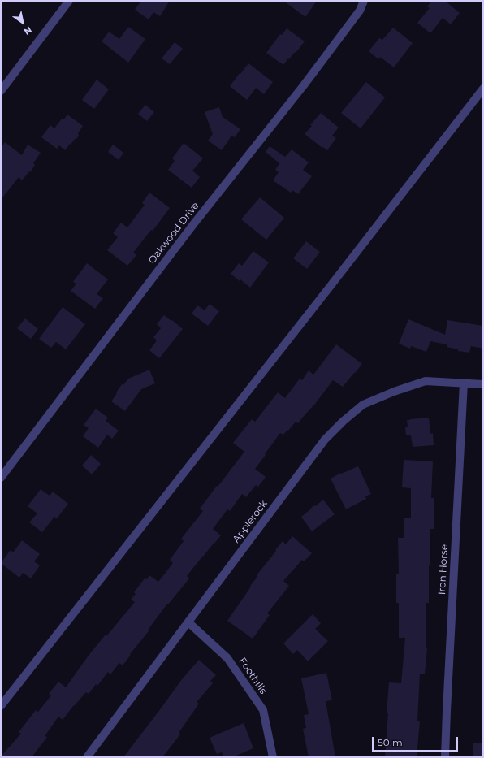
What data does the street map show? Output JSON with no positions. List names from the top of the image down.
{
  "streets": {
    "street": [
      "Oakwood Drive",
      "Applerock",
      "Iron Horse",
      "Foothills"
    ]
  },
  "crossings": [
    ["Applerock", "Iron Horse"],
    ["Applerock", "Foothills"]
  ],
  "scale_bar": "50 m",
  "north": "bottom right"
}
